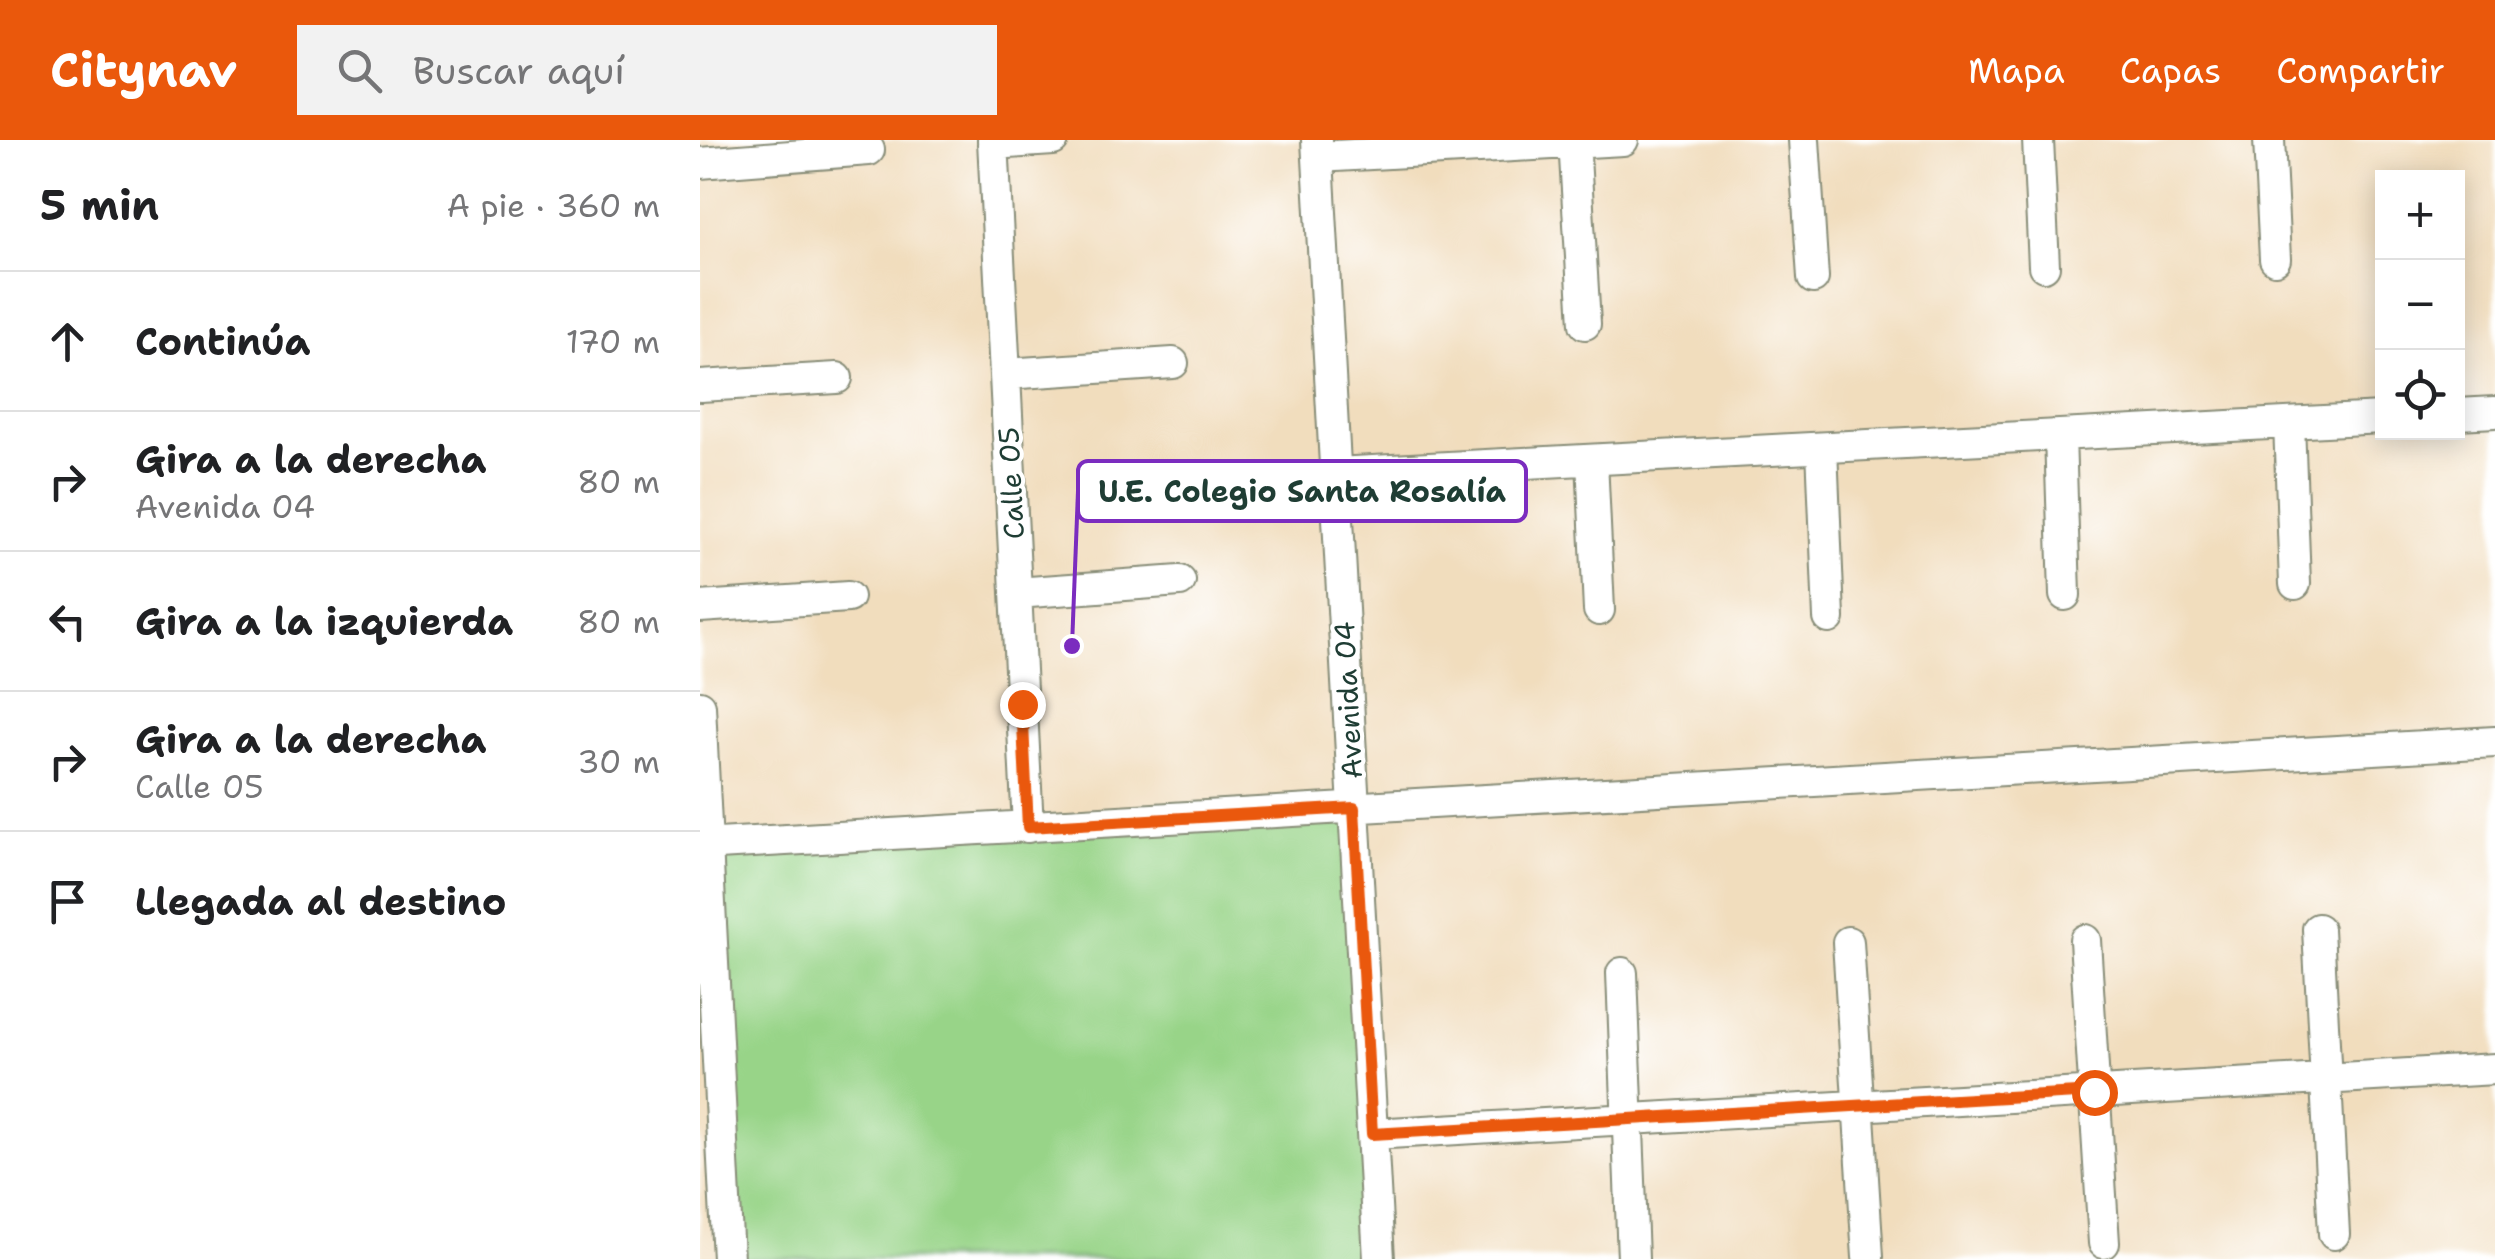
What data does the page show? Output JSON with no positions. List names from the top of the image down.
{
  "streets": {
    "street": ["Calle 05", "Avenida 04"]
  },
  "places": ["U.E. Colegio Santa Rosalía"],
  "page": {
    "header": "Citynav",
    "search": "Buscar aquí",
    "nav": ["Mapa", "Capas", "Compartir"],
    "heading": ["5 min", "A pie · 360 m"],
    "map_buttons": ["+", "−"],
    "list": [
      ["Continúa", "170 m"],
      ["Gira a la derecha", "Avenida 04", "80 m"],
      ["Gira a la izquierda", "80 m"],
      ["Gira a la derecha", "Calle 05", "30 m"],
      "Llegada al destino"
    ]
  }
}
